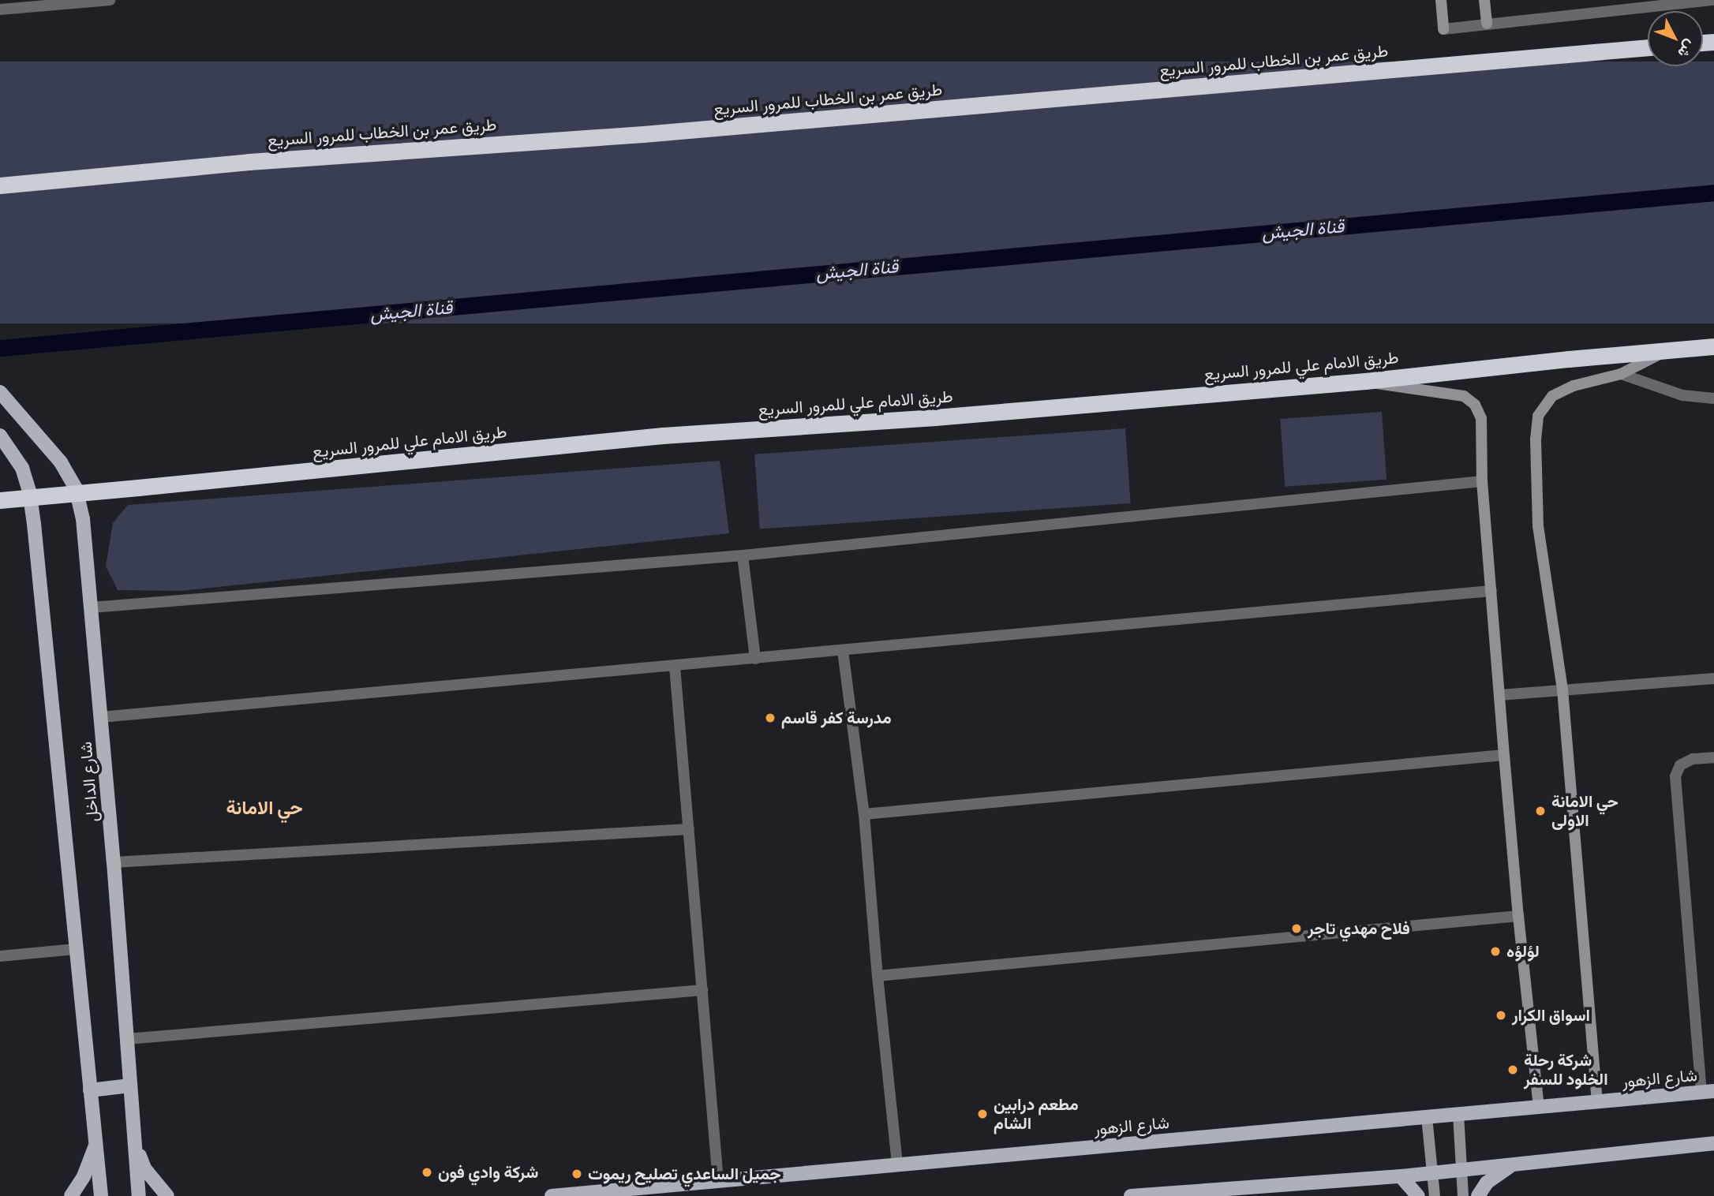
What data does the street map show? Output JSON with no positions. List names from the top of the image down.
{
  "streets": {
    "highway": ["طريق عمر بن الخطاب للمرور السريع", "طريق الامام علي للمرور السريع"],
    "main road": ["شارع الداخل", "شارع الزهور"]
  },
  "districts": ["حي الامانة"],
  "water": ["قناة الجيش"],
  "places": [
    "مدرسة كفر قاسم",
    "حي الامانة الاولى",
    "فلاح مهدي تاجر",
    "لؤلؤه",
    "اسواق الكرار",
    "شركة رحلة الخلود للسفر",
    "مطعم درابين الشام",
    "شركة وادي فون",
    "جميل الساعدي تصليح ريموت"
  ],
  "north": "bottom right"
}
